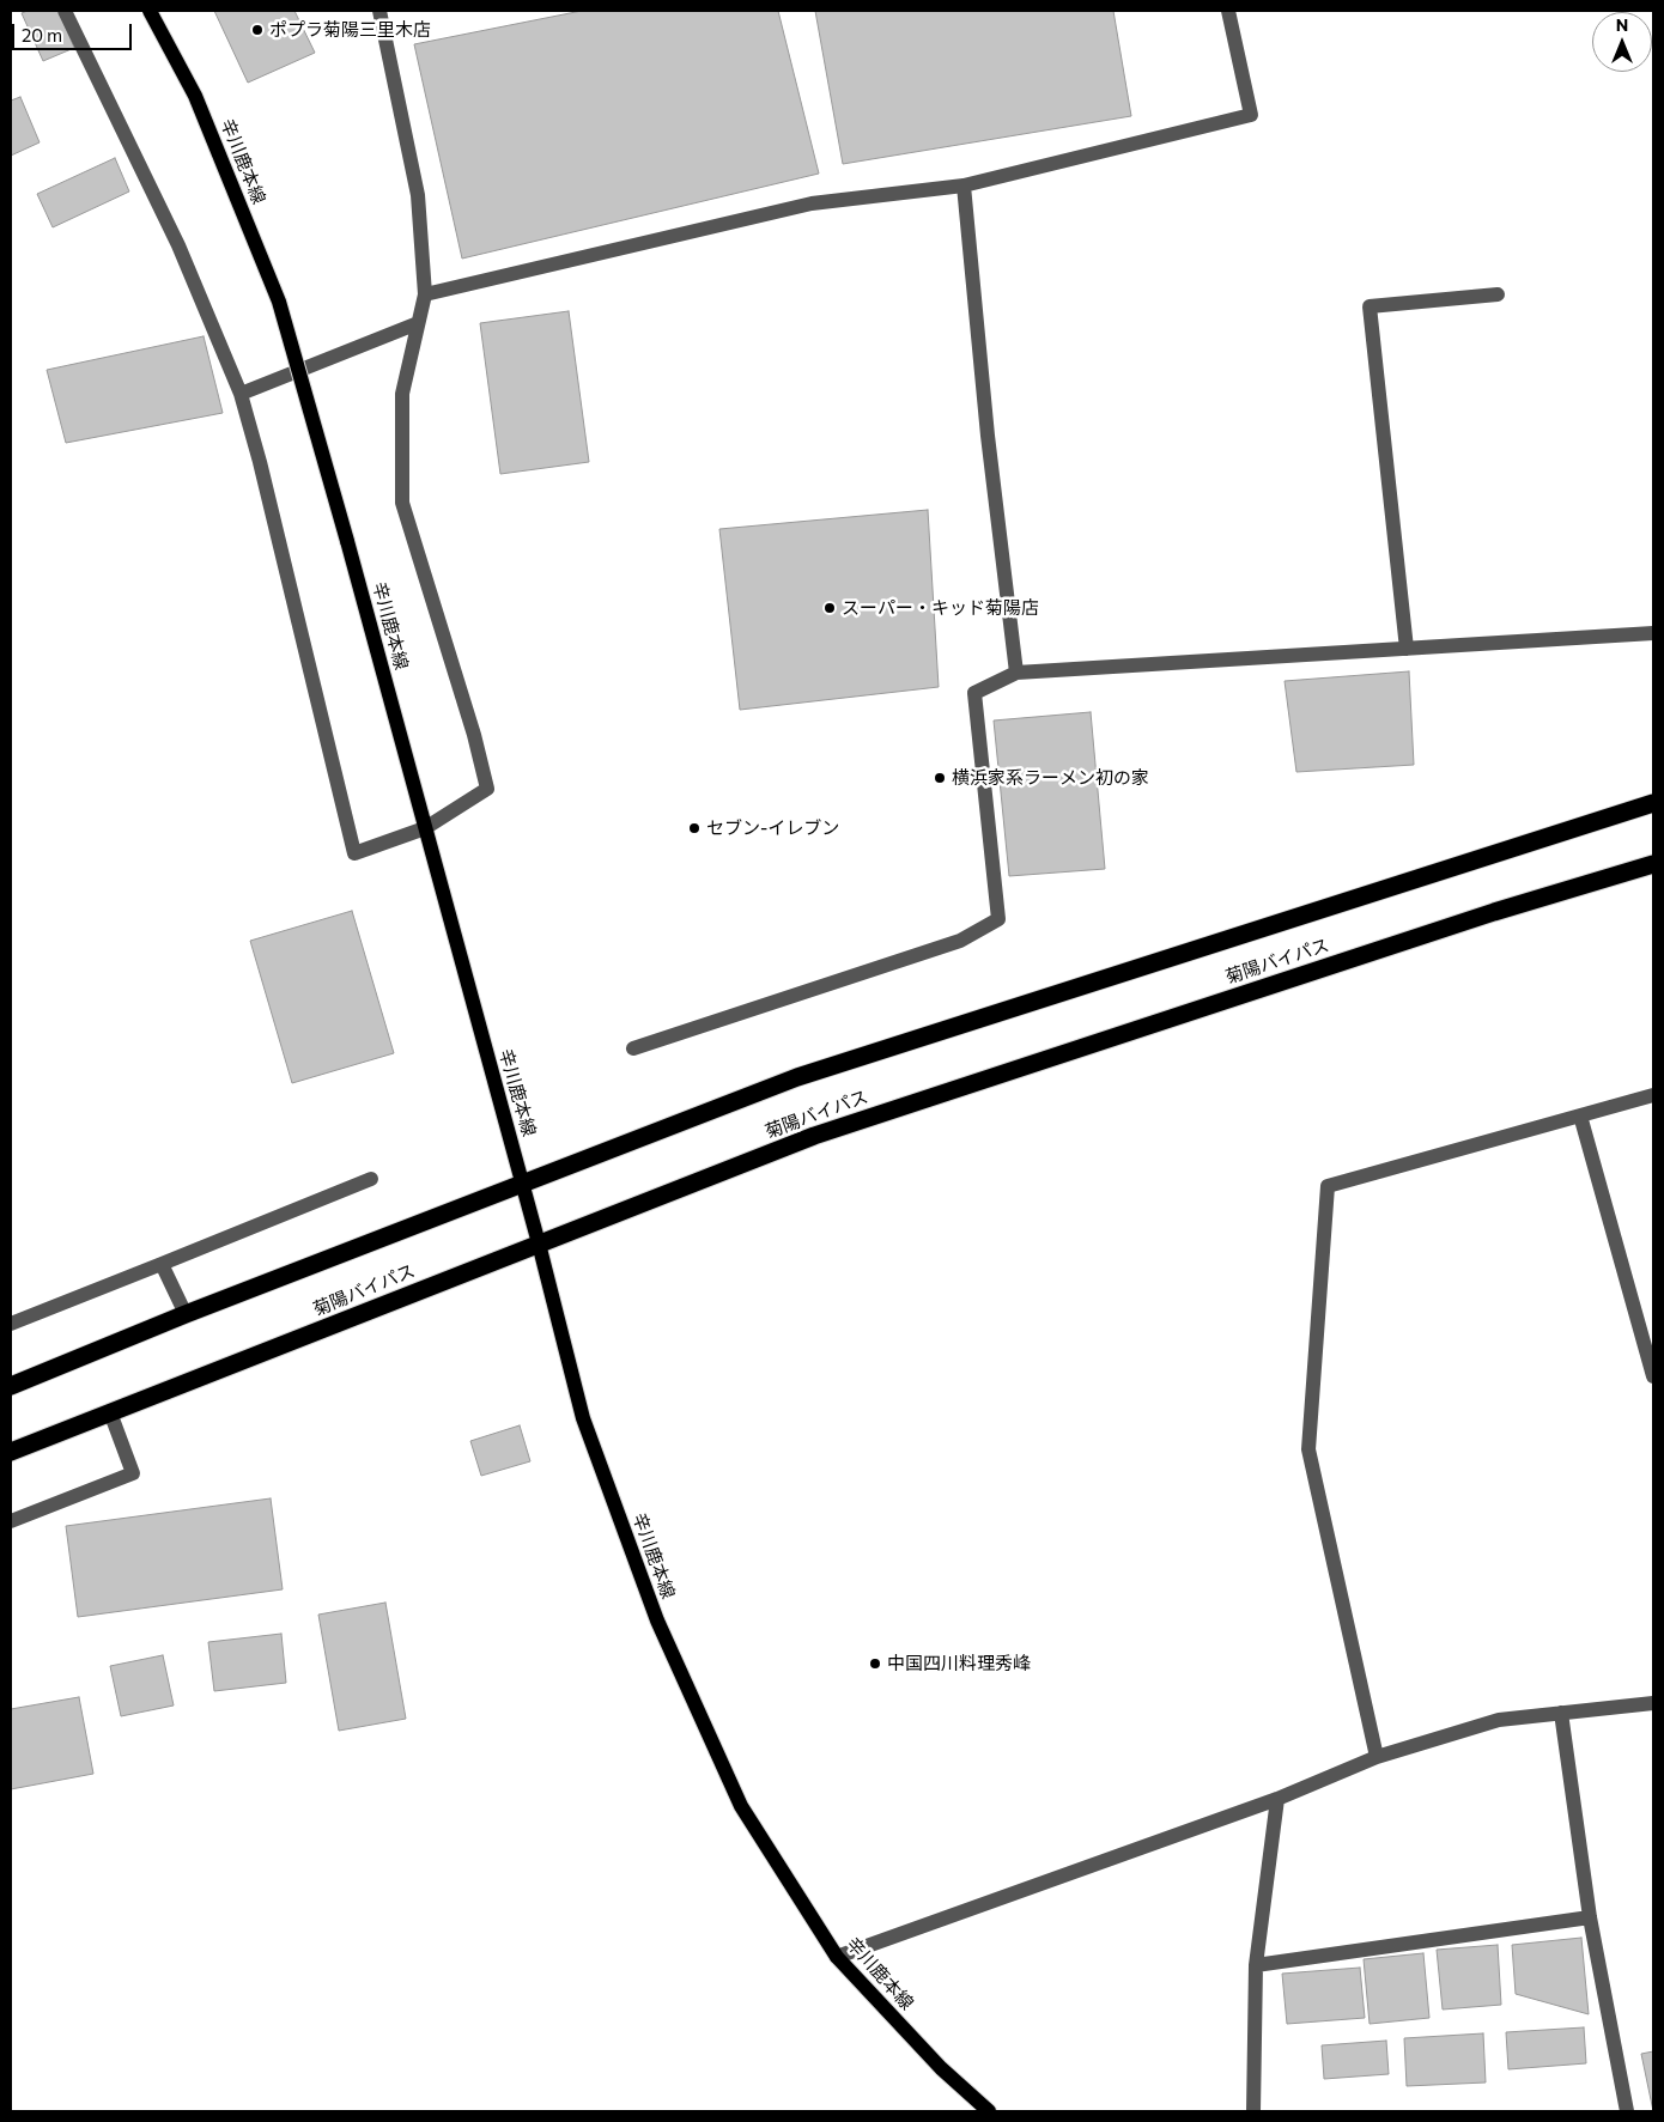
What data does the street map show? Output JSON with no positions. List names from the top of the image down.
{
  "streets": {
    "highway": ["菊陽バイパス"],
    "main road": ["辛川鹿本線"]
  },
  "crossings": [
    ["辛川鹿本線", "菊陽バイパス"]
  ],
  "places": [
    "ポプラ菊陽三里木店",
    "スーパー・キッド菊陽店",
    "横浜家系ラーメン初の家",
    "セブン-イレブン",
    "中国四川料理秀峰"
  ],
  "scale_bar": "20 m",
  "north": "top"
}
